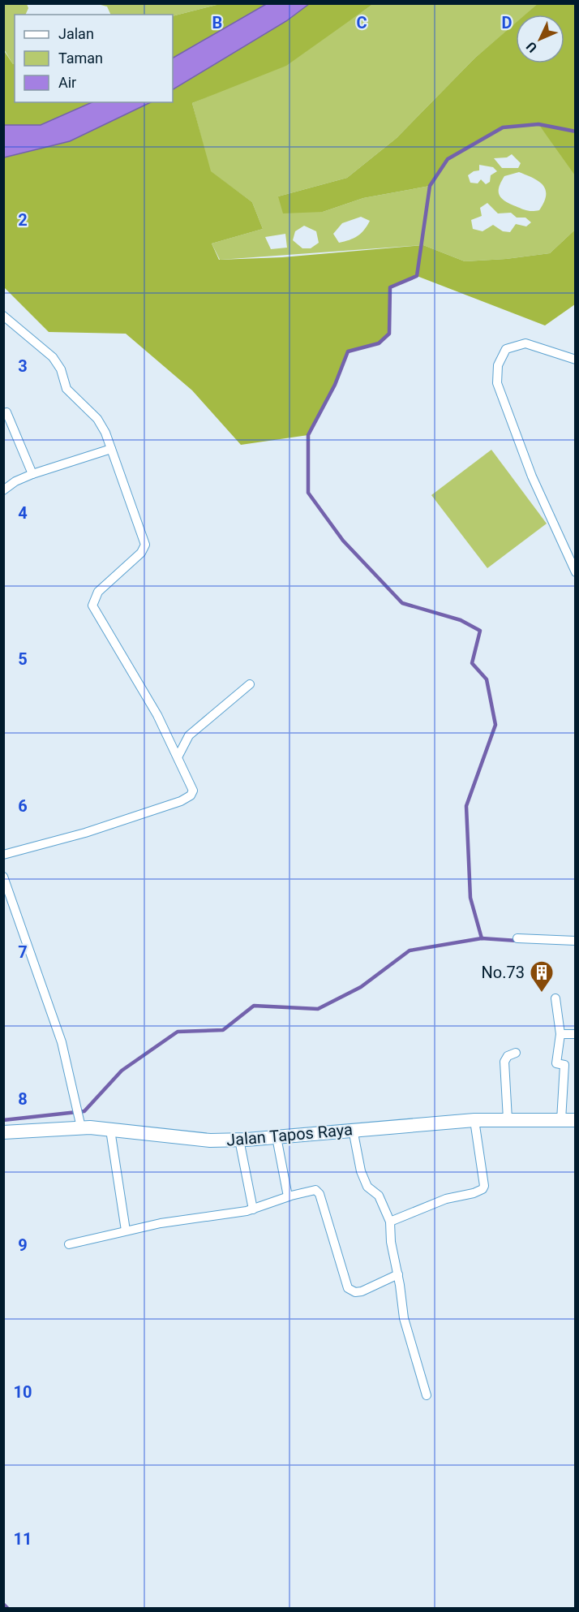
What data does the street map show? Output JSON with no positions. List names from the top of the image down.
{
  "streets": {
    "main road": ["Jalan Tapos Raya"]
  },
  "places": {
    "building": ["No.73"]
  },
  "legend": ["Jalan", "Taman", "Air"],
  "north": "bottom left",
  "grid": {
    "columns": ["B", "C", "D"],
    "rows": [
      "2",
      "3",
      "4",
      "5",
      "6",
      "7",
      "8",
      "9",
      "10",
      "11"
    ]
  }
}
